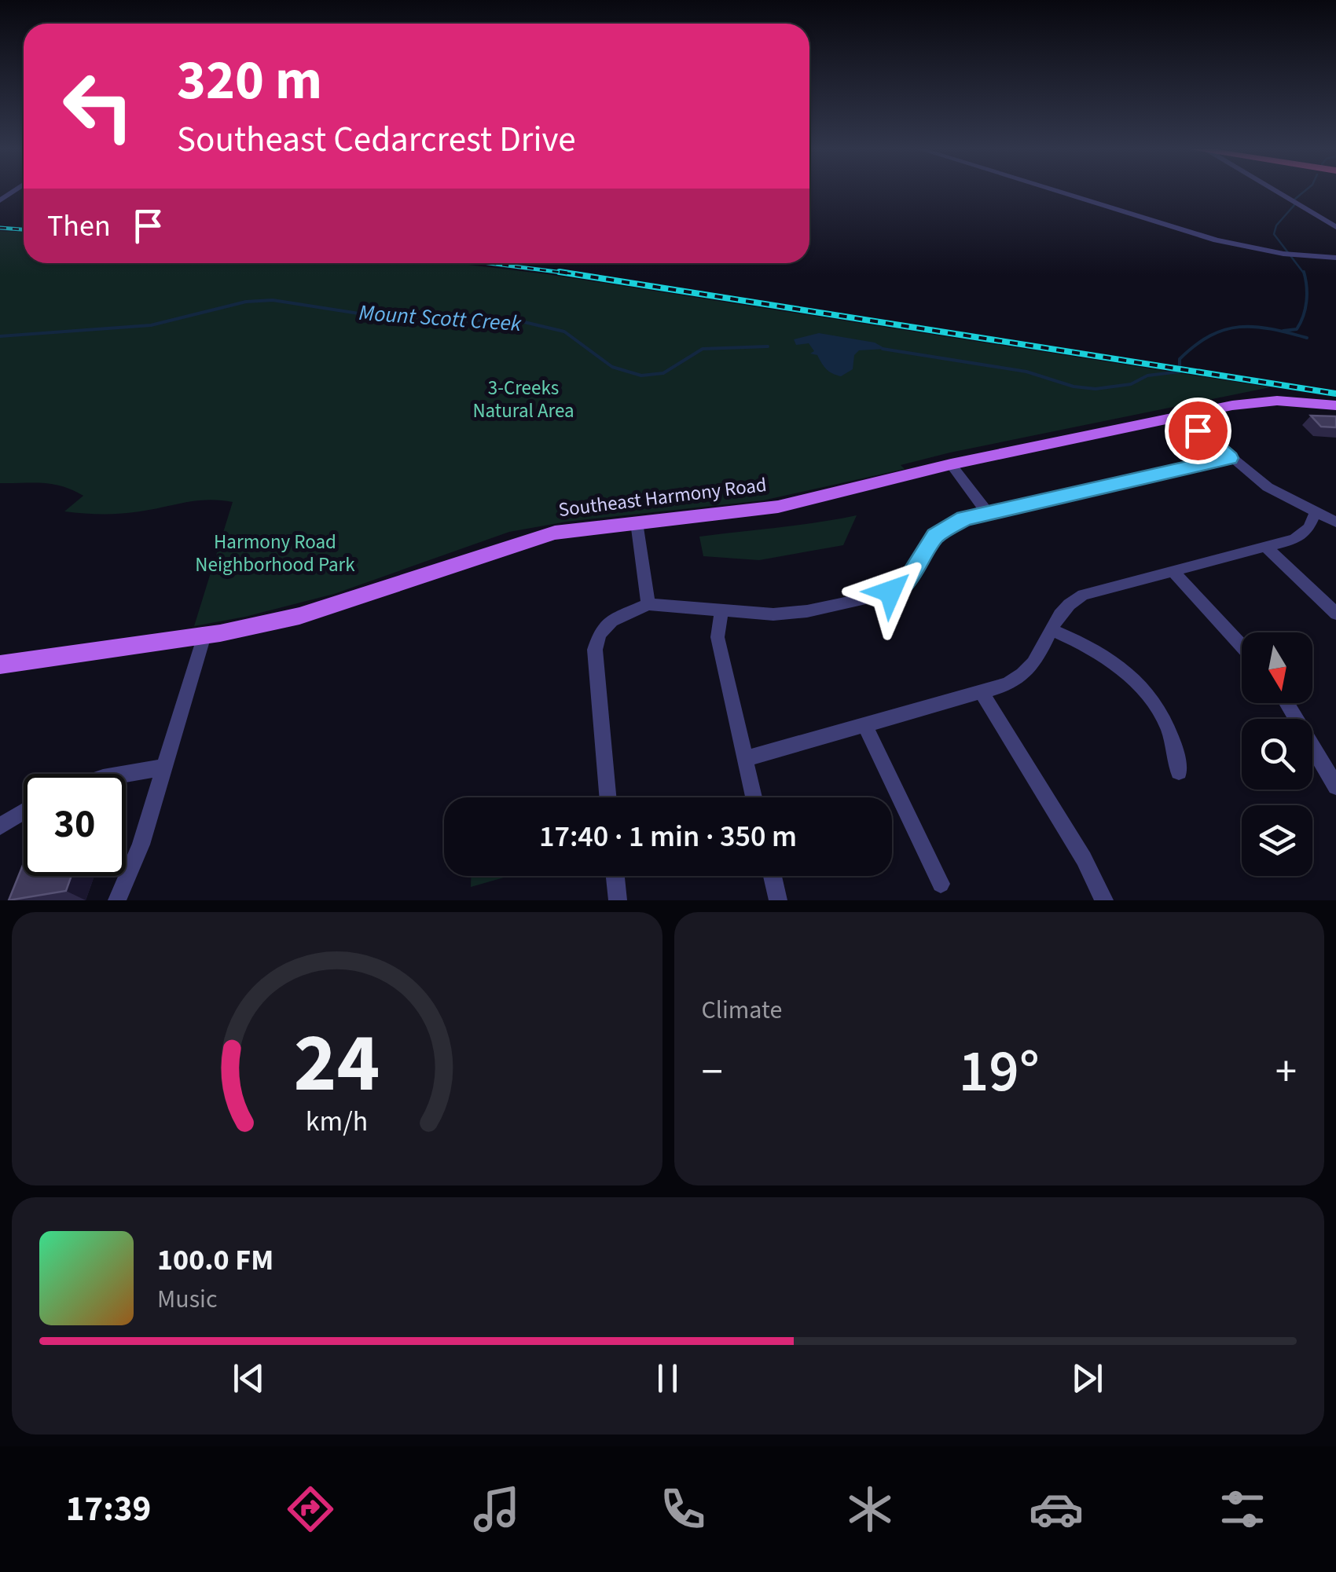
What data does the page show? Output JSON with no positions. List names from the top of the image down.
{
  "streets": {
    "main road": ["Southeast Harmony Road"]
  },
  "water": ["Mount Scott Creek"],
  "parks": ["3-Creeks Natural Area", "Harmony Road Neighborhood Park"],
  "north": "bottom",
  "page": {
    "turn": ["320 m", "Southeast Cedarcrest Drive"],
    "then": "Then",
    "limit": "30",
    "trip": "17:40 · 1 min · 350 m",
    "tile": "Climate",
    "heat": ["−", "19°", "+"],
    "song": ["100.0 FM", "Music"],
    "tabs": "17:39",
    "gauge": ["24", "km/h"]
  }
}
